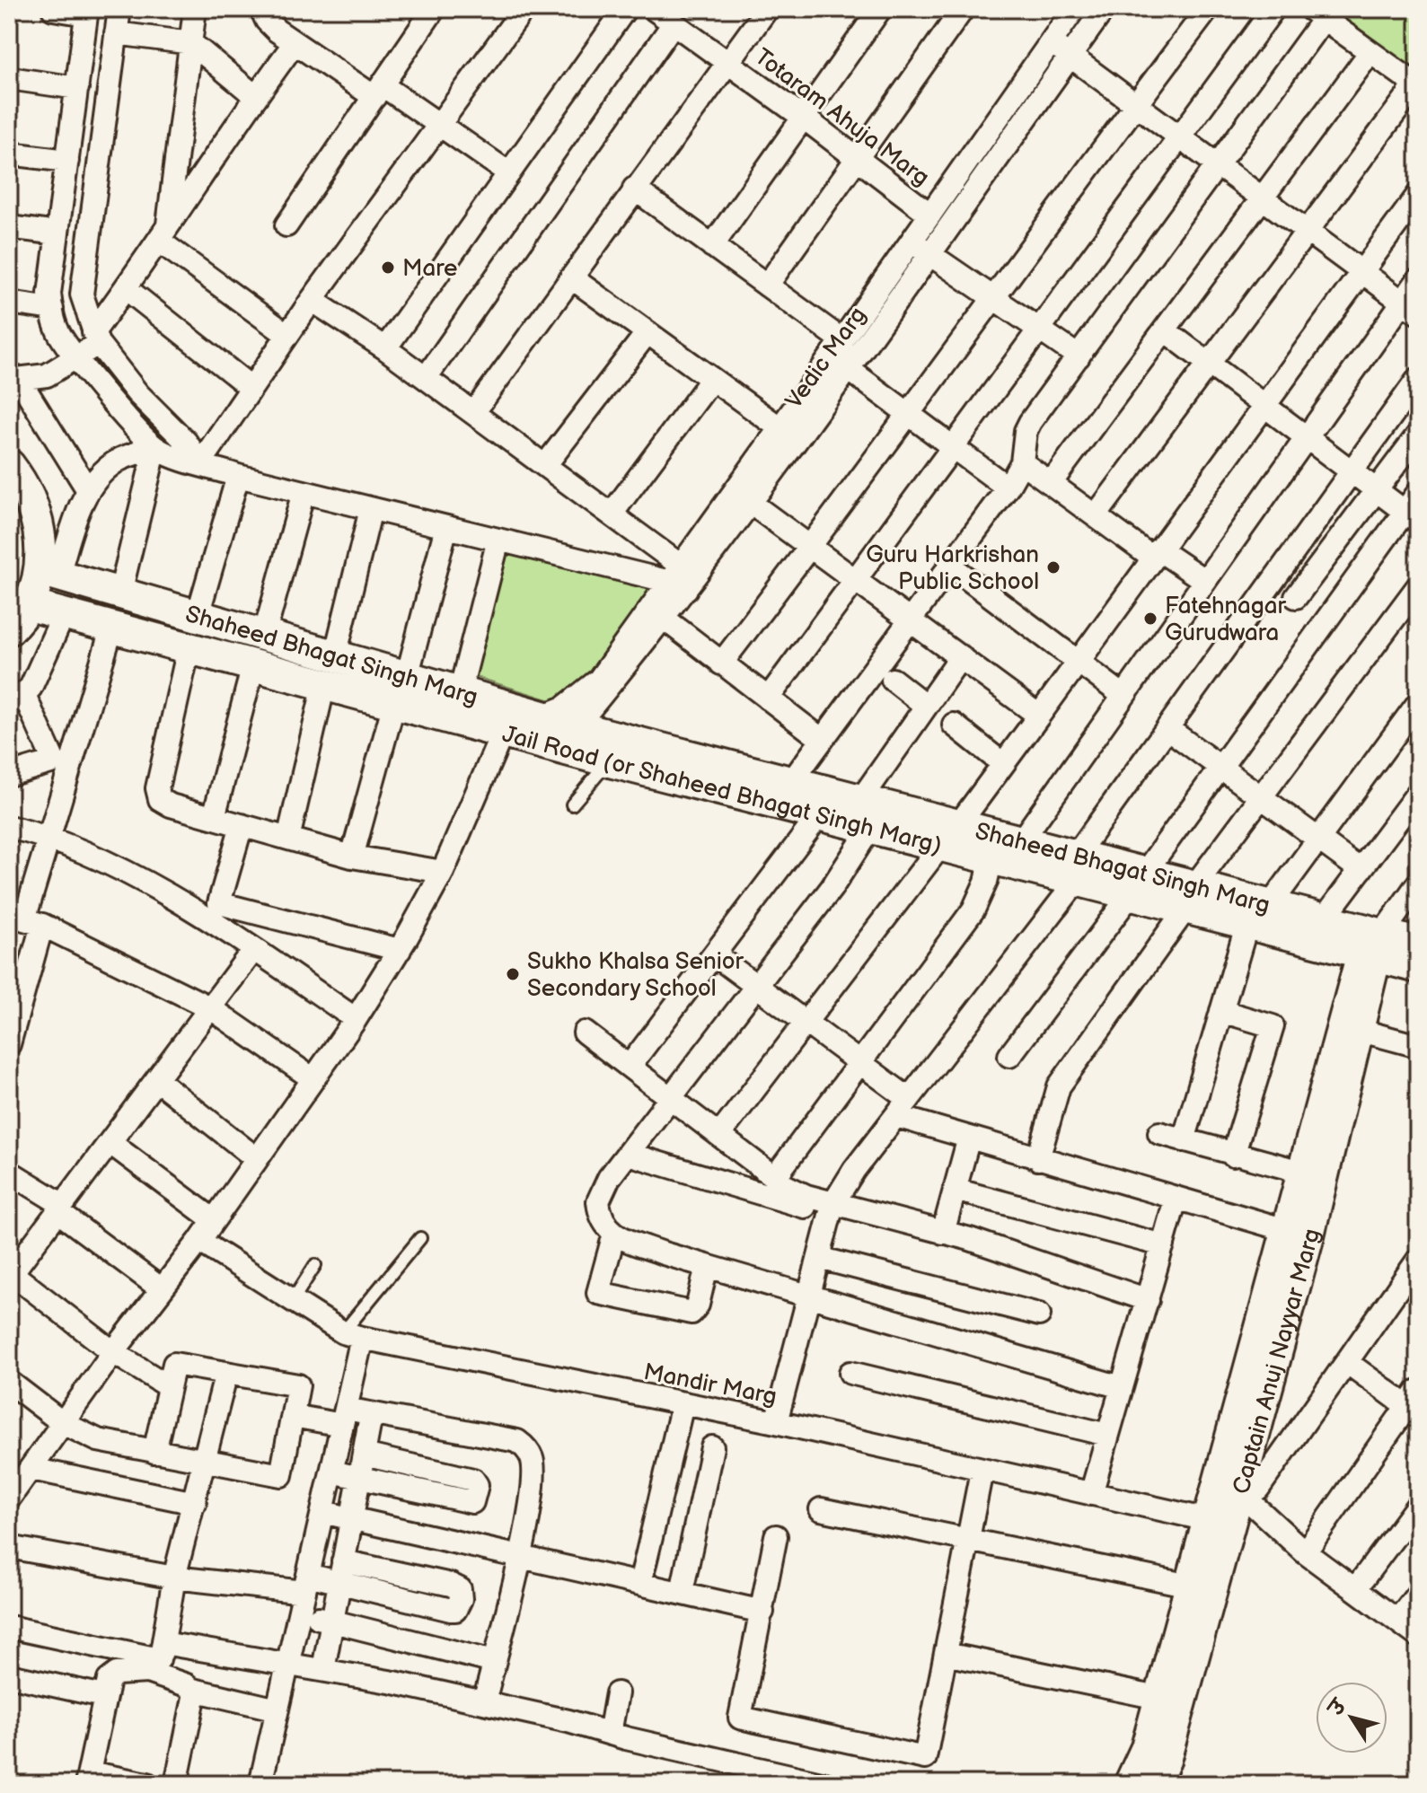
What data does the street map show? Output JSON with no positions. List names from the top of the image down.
{
  "streets": {
    "main road": ["Shaheed Bhagat Singh Marg", "Jail Road (or Shaheed Bhagat Singh Marg)"],
    "street": [
      "Totaram Ahuja Marg",
      "Vedic Marg",
      "Captain Anuj Nayyar Marg",
      "Mandir Marg"
    ]
  },
  "crossings": [
    ["Totaram Ahuja Marg", "Vedic Marg"],
    ["Vedic Marg", "Shaheed Bhagat Singh Marg"],
    ["Shaheed Bhagat Singh Marg", "Jail Road (or Shaheed Bhagat Singh Marg)"],
    ["Shaheed Bhagat Singh Marg", "Captain Anuj Nayyar Marg"],
    ["Jail Road (or Shaheed Bhagat Singh Marg)", "Captain Anuj Nayyar Marg"],
    ["Captain Anuj Nayyar Marg", "Mandir Marg"]
  ],
  "places": [
    "Mare",
    "Guru Harkrishan Public School",
    "Fatehnagar Gurudwara",
    "Sukho Khalsa Senior Secondary School"
  ],
  "north": "top left"
}
